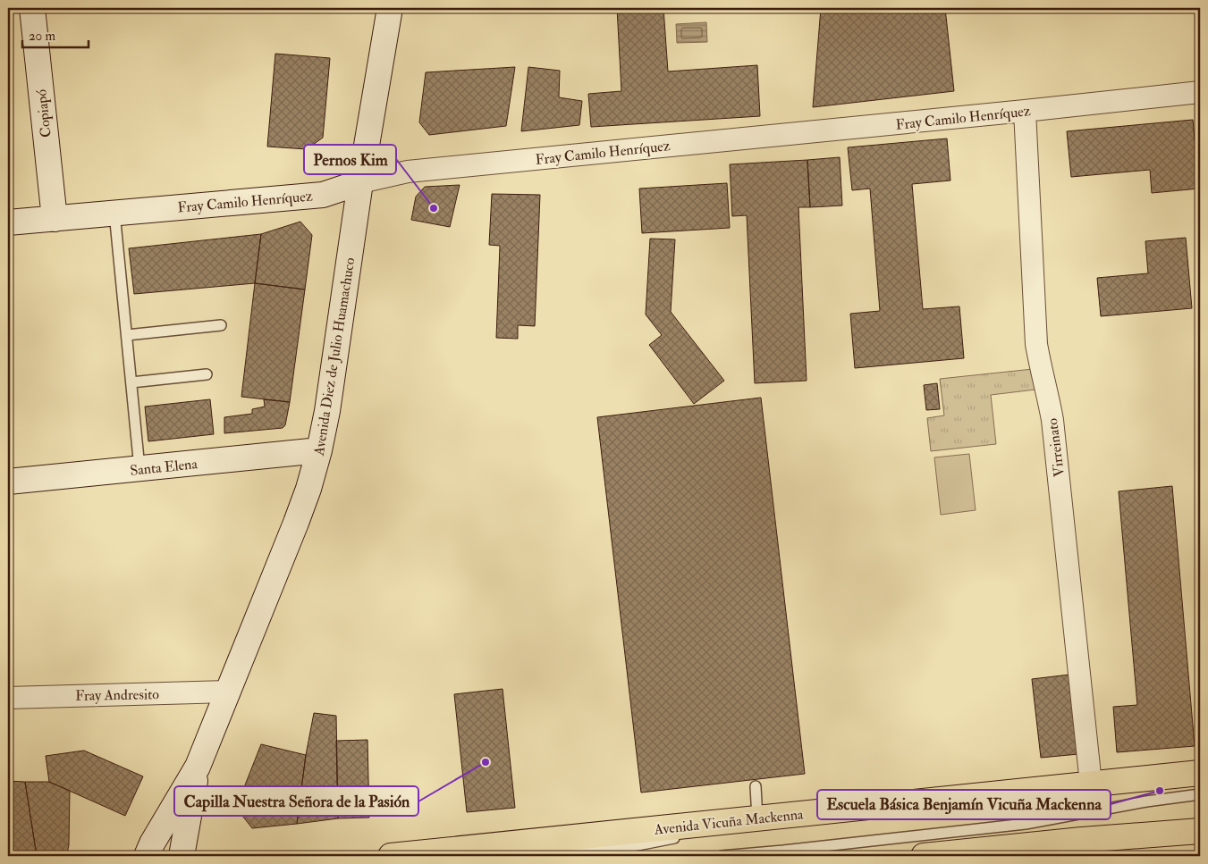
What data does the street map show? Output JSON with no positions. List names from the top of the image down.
{
  "streets": {
    "main road": [
      "Copiapó",
      "Fray Camilo Henríquez",
      "Avenida Diez de Julio Huamachuco",
      "Santa Elena",
      "Avenida Vicuña Mackenna"
    ],
    "street": ["Virreinato", "Fray Andresito"]
  },
  "crossings": [
    ["Copiapó", "Fray Camilo Henríquez"],
    ["Fray Camilo Henríquez", "Avenida Diez de Julio Huamachuco"],
    ["Fray Camilo Henríquez", "Virreinato"],
    ["Avenida Diez de Julio Huamachuco", "Santa Elena"],
    ["Avenida Diez de Julio Huamachuco", "Fray Andresito"],
    ["Virreinato", "Avenida Vicuña Mackenna"]
  ],
  "places": ["Pernos Kim", "Capilla Nuestra Señora de la Pasión", "Escuela Básica Benjamín Vicuña Mackenna"],
  "scale_bar": "20 m"
}
